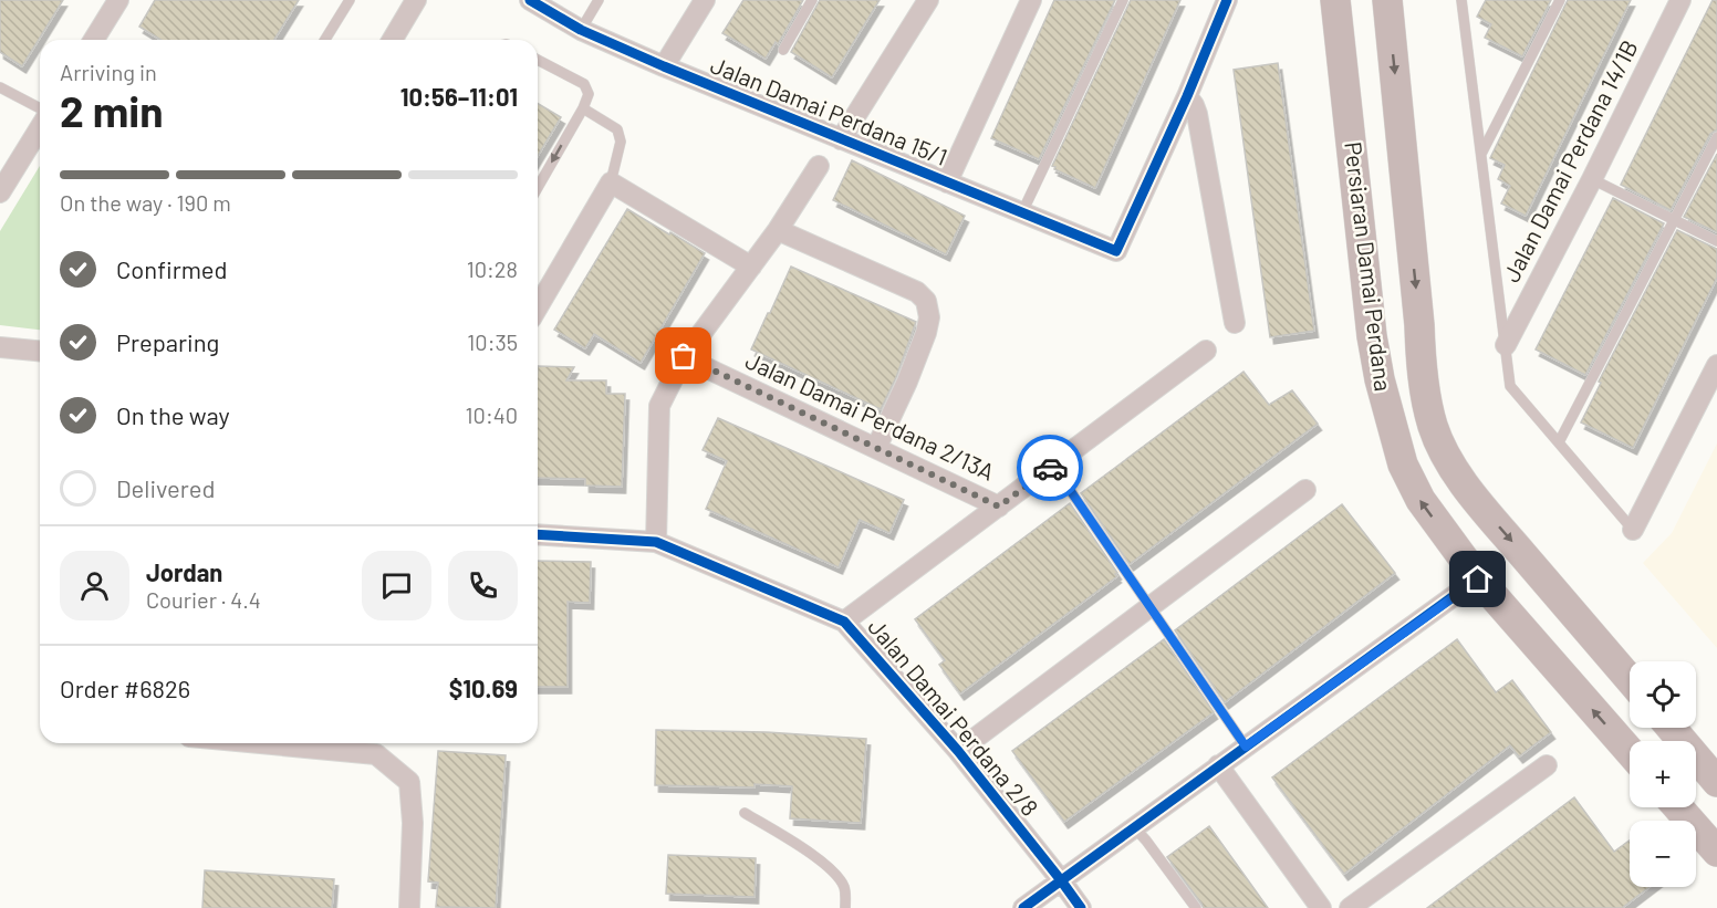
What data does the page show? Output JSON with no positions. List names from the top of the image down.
{
  "streets": {
    "main road": ["Persiaran Damai Perdana"],
    "street": [
      "Jalan Damai Perdana 15/1",
      "Jalan Damai Perdana 14/1B",
      "Jalan Damai Perdana 2/13A",
      "Jalan Damai Perdana 2/8"
    ]
  },
  "page": {
    "heading": ["2 min", "Arriving in", "10:56–11:01"],
    "panel": [
      "Jordan",
      "Courier · 4.4",
      "Order #6826",
      "$10.69"
    ],
    "bar": "On the way · 190 m",
    "list": [
      ["Confirmed", "10:28"],
      ["Preparing", "10:35"],
      ["On the way", "10:40"],
      "Delivered"
    ],
    "map_buttons": ["+", "−"]
  }
}
